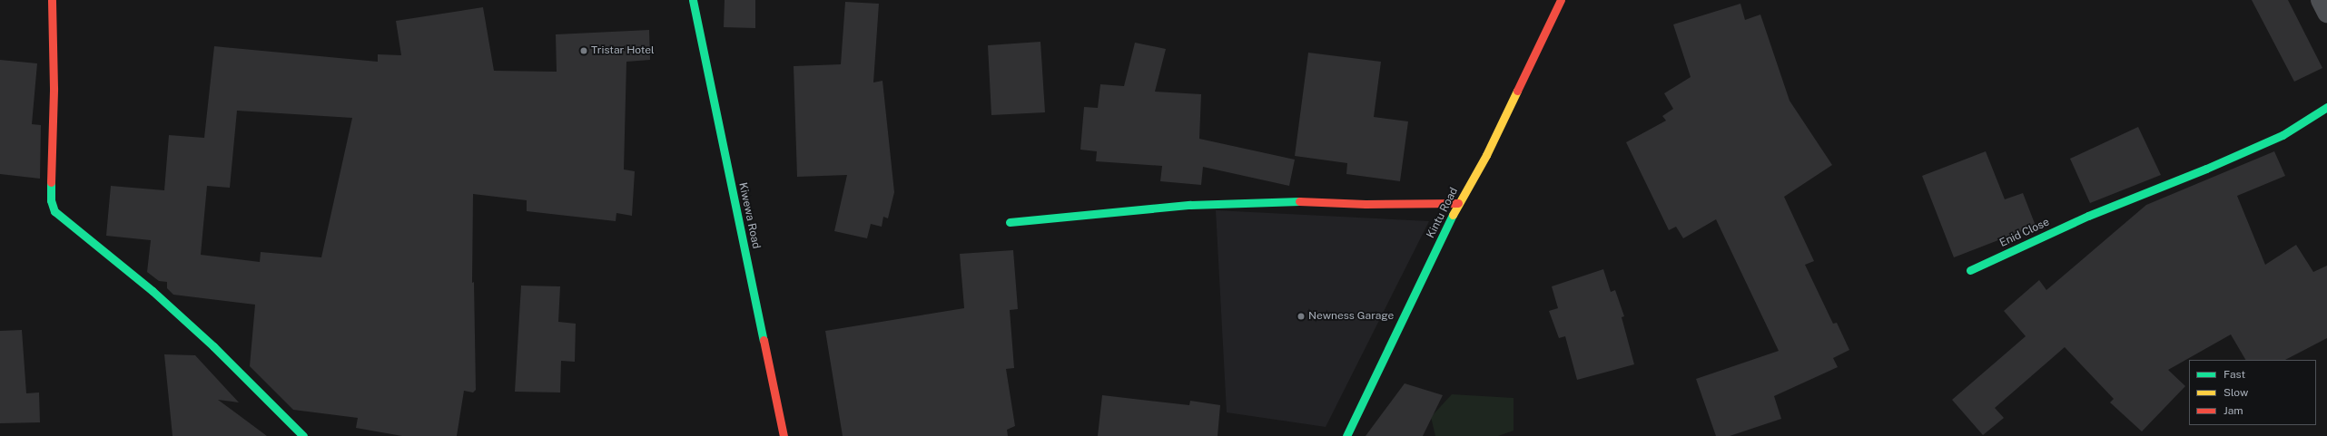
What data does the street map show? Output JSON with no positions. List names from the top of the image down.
{
  "streets": {
    "street": ["Kintu Road", "Kiwewa Road", "Enid Close"]
  },
  "places": ["Tristar Hotel", "Newness Garage"],
  "legend": ["Fast", "Slow", "Jam"]
}
